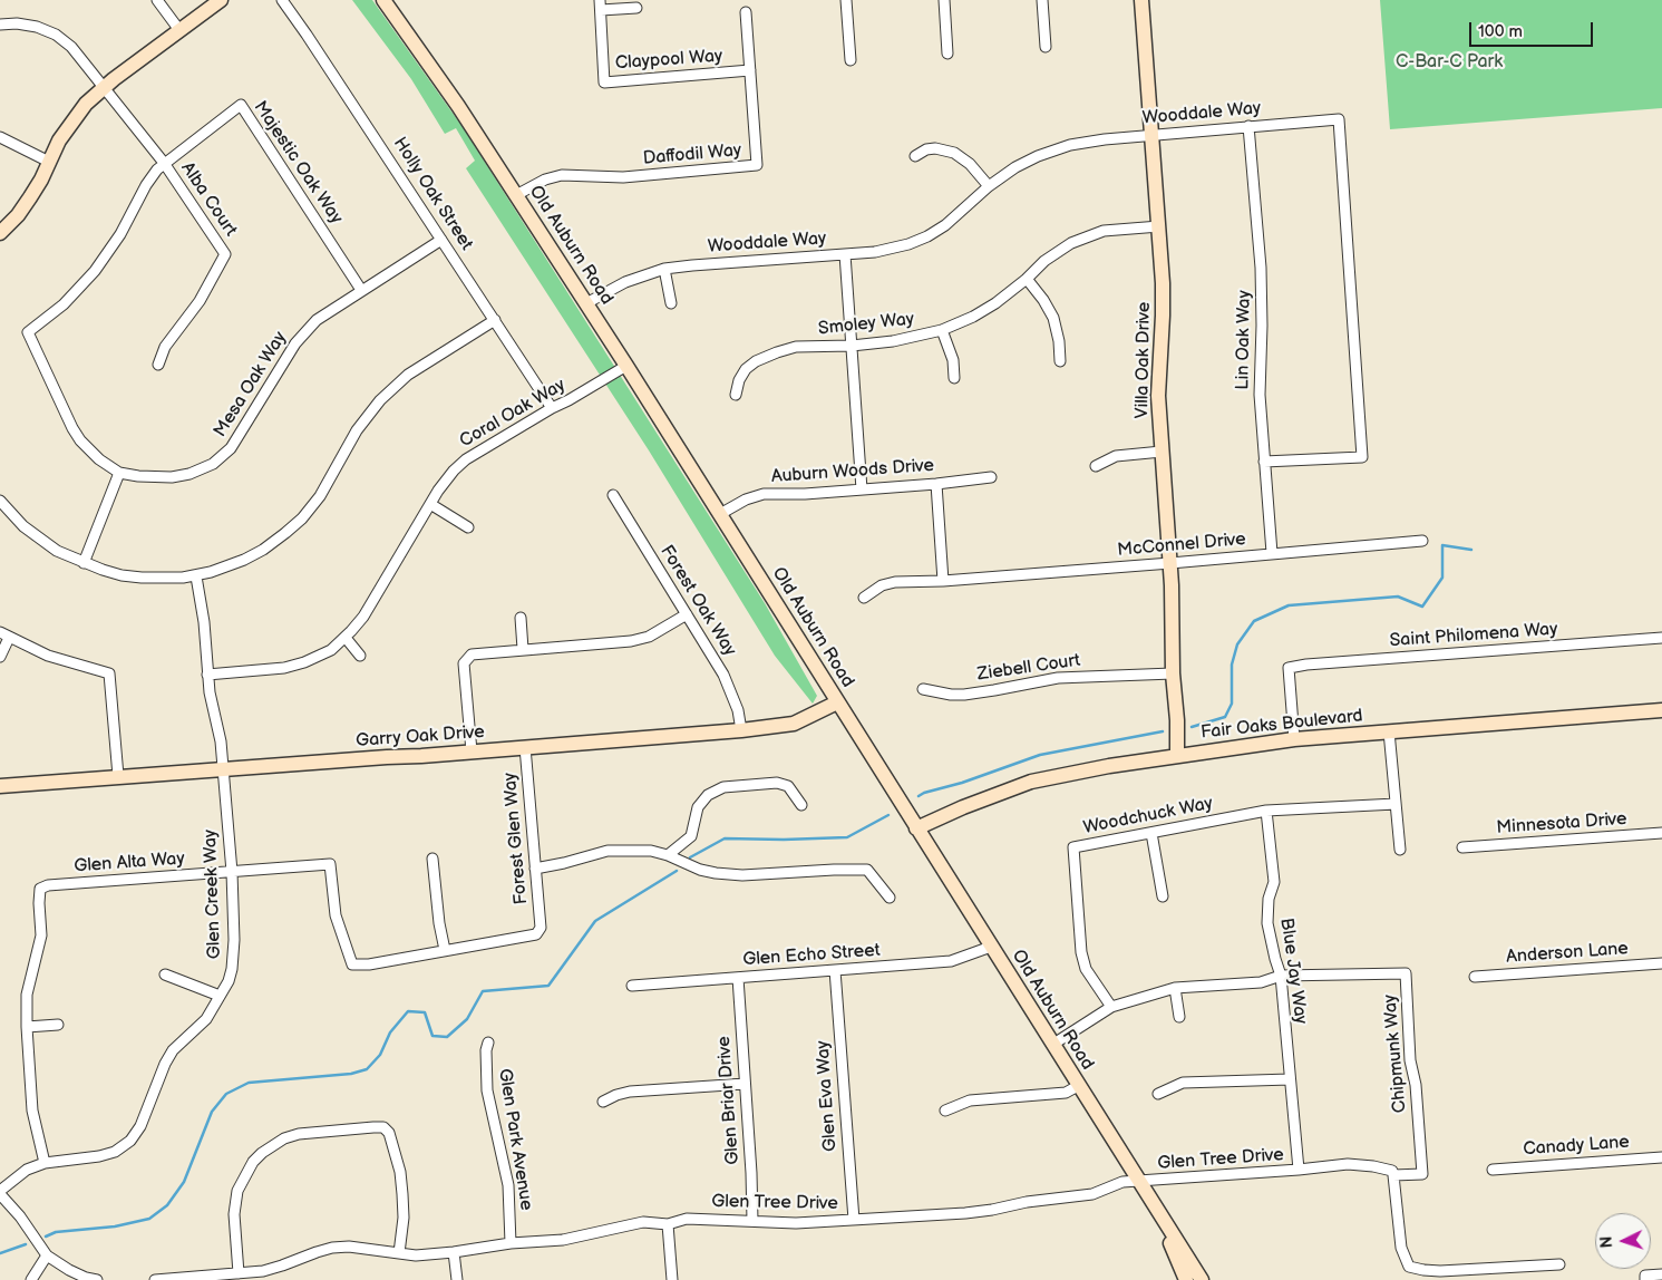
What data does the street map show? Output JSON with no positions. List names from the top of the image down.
{
  "streets": {
    "main road": [
      "Old Auburn Road",
      "Villa Oak Drive",
      "Fair Oaks Boulevard",
      "Garry Oak Drive"
    ],
    "street": [
      "Claypool Way",
      "Wooddale Way",
      "Daffodil Way",
      "Majestic Oak Way",
      "Holly Oak Street",
      "Alba Court",
      "Smoley Way",
      "Lin Oak Way",
      "Mesa Oak Way",
      "Coral Oak Way",
      "Auburn Woods Drive",
      "McConnel Drive",
      "Forest Oak Way",
      "Saint Philomena Way",
      "Ziebell Court",
      "Woodchuck Way",
      "Minnesota Drive",
      "Forest Glen Way",
      "Glen Alta Way",
      "Glen Creek Way",
      "Anderson Lane",
      "Glen Echo Street",
      "Blue Jay Way",
      "Chipmunk Way",
      "Glen Eva Way",
      "Glen Briar Drive",
      "Glen Park Avenue",
      "Canady Lane",
      "Glen Tree Drive"
    ]
  },
  "crossings": [
    ["Claypool Way", "Daffodil Way"],
    ["Wooddale Way", "Old Auburn Road"],
    ["Wooddale Way", "Lin Oak Way"],
    ["Wooddale Way", "Villa Oak Drive"],
    ["Daffodil Way", "Old Auburn Road"],
    ["Majestic Oak Way", "Alba Court"],
    ["Majestic Oak Way", "Mesa Oak Way"],
    ["Holly Oak Street", "Mesa Oak Way"],
    ["Holly Oak Street", "Coral Oak Way"],
    ["Alba Court", "Mesa Oak Way"],
    ["Old Auburn Road", "Coral Oak Way"],
    ["Old Auburn Road", "Auburn Woods Drive"],
    ["Old Auburn Road", "Fair Oaks Boulevard"],
    ["Old Auburn Road", "Garry Oak Drive"],
    ["Old Auburn Road", "Glen Echo Street"],
    ["Old Auburn Road", "Chipmunk Way"],
    ["Old Auburn Road", "Glen Tree Drive"],
    ["Smoley Way", "Villa Oak Drive"],
    ["Lin Oak Way", "McConnel Drive"],
    ["Villa Oak Drive", "McConnel Drive"],
    ["Villa Oak Drive", "Ziebell Court"],
    ["Villa Oak Drive", "Fair Oaks Boulevard"],
    ["Coral Oak Way", "Glen Creek Way"],
    ["Forest Oak Way", "Garry Oak Drive"],
    ["Saint Philomena Way", "Fair Oaks Boulevard"],
    ["Garry Oak Drive", "Forest Glen Way"],
    ["Garry Oak Drive", "Glen Creek Way"],
    ["Woodchuck Way", "Blue Jay Way"],
    ["Woodchuck Way", "Chipmunk Way"],
    ["Forest Glen Way", "Glen Alta Way"],
    ["Glen Alta Way", "Glen Creek Way"],
    ["Glen Echo Street", "Glen Eva Way"],
    ["Glen Echo Street", "Glen Briar Drive"],
    ["Blue Jay Way", "Chipmunk Way"],
    ["Blue Jay Way", "Glen Tree Drive"],
    ["Chipmunk Way", "Glen Tree Drive"],
    ["Glen Eva Way", "Glen Tree Drive"],
    ["Glen Briar Drive", "Glen Tree Drive"],
    ["Glen Park Avenue", "Glen Tree Drive"]
  ],
  "parks": ["C-Bar-C Park"],
  "scale_bar": "100 m",
  "north": "left"
}
